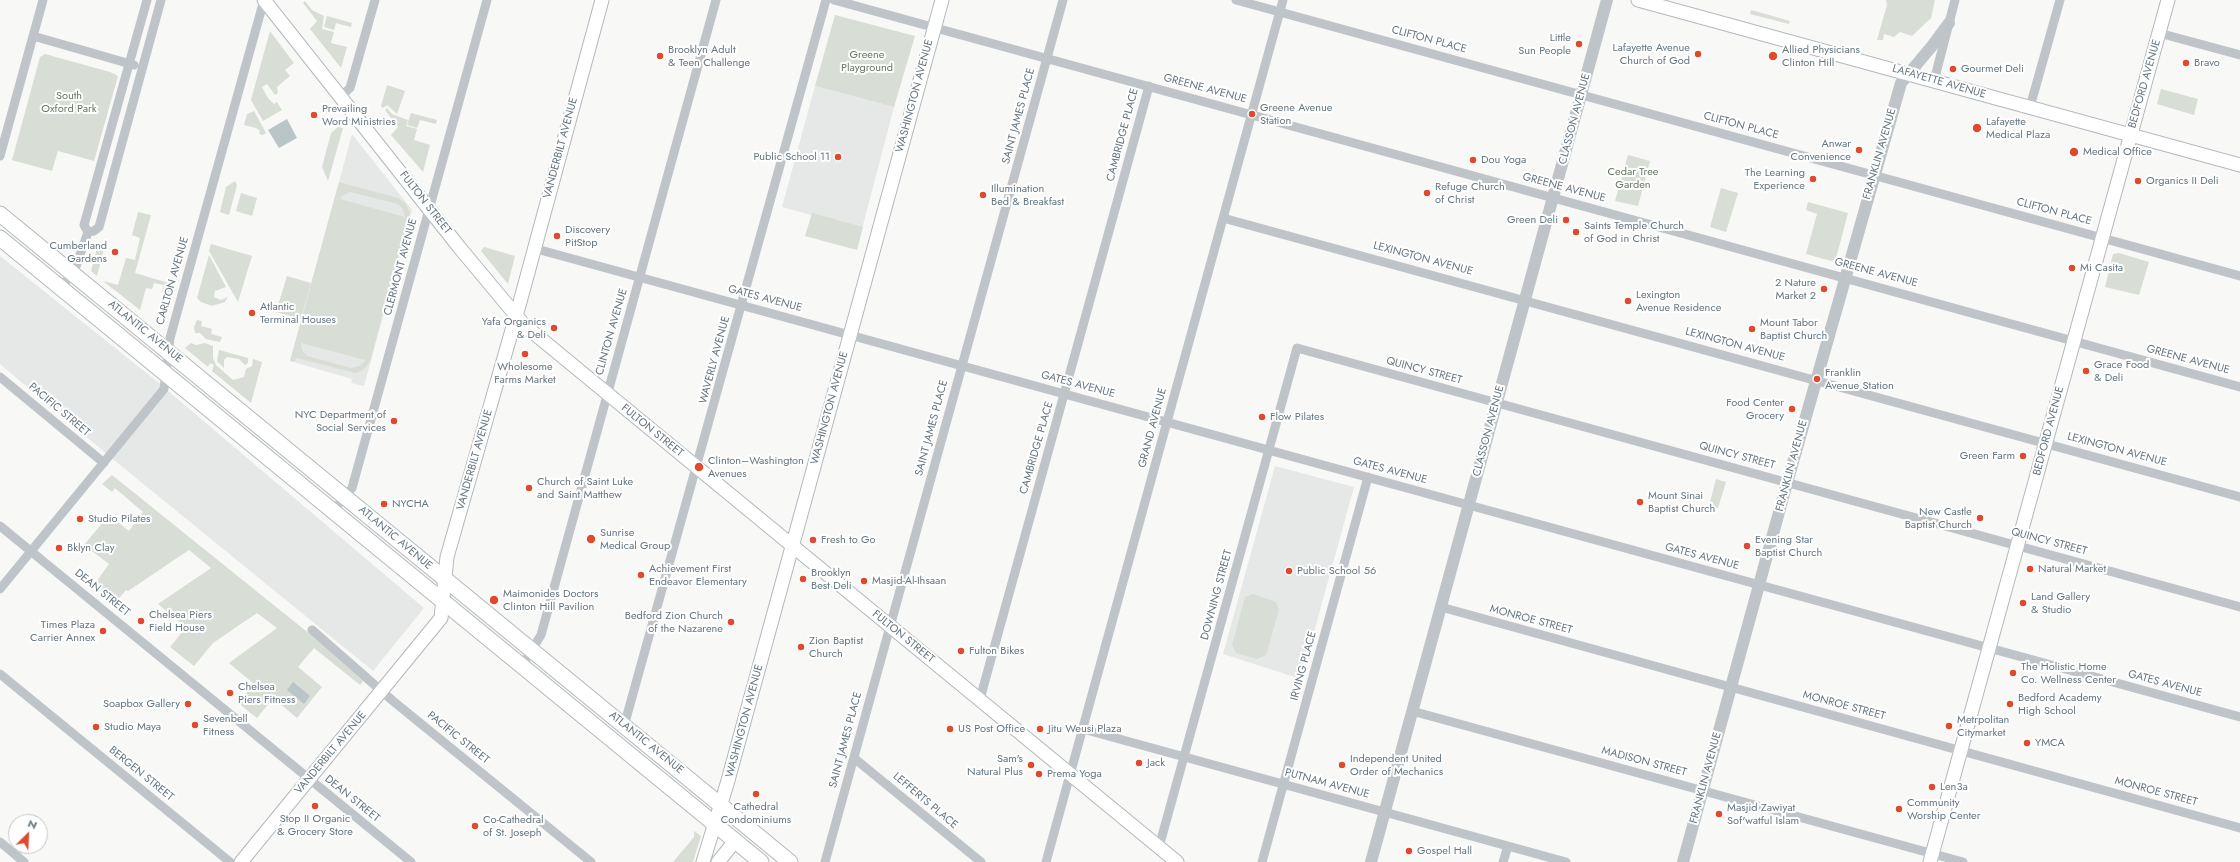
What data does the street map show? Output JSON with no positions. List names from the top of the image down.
{
  "streets": {
    "main road": [
      "LAFAYETTE AVENUE",
      "BEDFORD AVENUE",
      "WASHINGTON AVENUE",
      "VANDERBILT AVENUE",
      "FULTON STREET",
      "ATLANTIC AVENUE"
    ],
    "street": [
      "CLIFTON PLACE",
      "GREENE AVENUE",
      "SAINT JAMES PLACE",
      "CLASSON AVENUE",
      "CAMBRIDGE PLACE",
      "FRANKLIN AVENUE",
      "LEXINGTON AVENUE",
      "CLERMONT AVENUE",
      "CARLTON AVENUE",
      "GATES AVENUE",
      "CLINTON AVENUE",
      "WAVERLY AVENUE",
      "QUINCY STREET",
      "PACIFIC STREET",
      "GRAND AVENUE",
      "DEAN STREET",
      "DOWNING STREET",
      "MONROE STREET",
      "IRVING PLACE",
      "MADISON STREET",
      "BERGEN STREET",
      "PUTNAM AVENUE",
      "LEFFERTS PLACE"
    ]
  },
  "crossings": [
    ["CLIFTON PLACE", "BEDFORD AVENUE"],
    ["CLIFTON PLACE", "CLASSON AVENUE"],
    ["CLIFTON PLACE", "FRANKLIN AVENUE"],
    ["CLIFTON PLACE", "GRAND AVENUE"],
    ["LAFAYETTE AVENUE", "BEDFORD AVENUE"],
    ["LAFAYETTE AVENUE", "FRANKLIN AVENUE"],
    ["BEDFORD AVENUE", "GREENE AVENUE"],
    ["BEDFORD AVENUE", "LEXINGTON AVENUE"],
    ["BEDFORD AVENUE", "GATES AVENUE"],
    ["BEDFORD AVENUE", "QUINCY STREET"],
    ["BEDFORD AVENUE", "MONROE STREET"],
    ["BEDFORD AVENUE", "MADISON STREET"],
    ["GREENE AVENUE", "WASHINGTON AVENUE"],
    ["GREENE AVENUE", "SAINT JAMES PLACE"],
    ["GREENE AVENUE", "CLASSON AVENUE"],
    ["GREENE AVENUE", "CAMBRIDGE PLACE"],
    ["GREENE AVENUE", "FRANKLIN AVENUE"],
    ["GREENE AVENUE", "GRAND AVENUE"],
    ["WASHINGTON AVENUE", "FULTON STREET"],
    ["WASHINGTON AVENUE", "GATES AVENUE"],
    ["WASHINGTON AVENUE", "ATLANTIC AVENUE"],
    ["SAINT JAMES PLACE", "FULTON STREET"],
    ["SAINT JAMES PLACE", "GATES AVENUE"],
    ["SAINT JAMES PLACE", "LEFFERTS PLACE"],
    ["CLASSON AVENUE", "LEXINGTON AVENUE"],
    ["CLASSON AVENUE", "GATES AVENUE"],
    ["CLASSON AVENUE", "QUINCY STREET"],
    ["CLASSON AVENUE", "MONROE STREET"],
    ["CLASSON AVENUE", "MADISON STREET"],
    ["CLASSON AVENUE", "PUTNAM AVENUE"],
    ["CAMBRIDGE PLACE", "FULTON STREET"],
    ["CAMBRIDGE PLACE", "GATES AVENUE"],
    ["VANDERBILT AVENUE", "FULTON STREET"],
    ["VANDERBILT AVENUE", "GATES AVENUE"],
    ["VANDERBILT AVENUE", "ATLANTIC AVENUE"],
    ["VANDERBILT AVENUE", "PACIFIC STREET"],
    ["VANDERBILT AVENUE", "DEAN STREET"],
    ["FRANKLIN AVENUE", "LEXINGTON AVENUE"],
    ["FRANKLIN AVENUE", "GATES AVENUE"],
    ["FRANKLIN AVENUE", "QUINCY STREET"],
    ["FRANKLIN AVENUE", "MONROE STREET"],
    ["FRANKLIN AVENUE", "MADISON STREET"],
    ["FULTON STREET", "CLERMONT AVENUE"],
    ["FULTON STREET", "CARLTON AVENUE"],
    ["FULTON STREET", "CLINTON AVENUE"],
    ["FULTON STREET", "WAVERLY AVENUE"],
    ["FULTON STREET", "GRAND AVENUE"],
    ["FULTON STREET", "DOWNING STREET"],
    ["LEXINGTON AVENUE", "GRAND AVENUE"],
    ["CLERMONT AVENUE", "ATLANTIC AVENUE"],
    ["CARLTON AVENUE", "ATLANTIC AVENUE"],
    ["CARLTON AVENUE", "PACIFIC STREET"],
    ["CARLTON AVENUE", "DEAN STREET"],
    ["GATES AVENUE", "CLINTON AVENUE"],
    ["GATES AVENUE", "WAVERLY AVENUE"],
    ["GATES AVENUE", "GRAND AVENUE"],
    ["GATES AVENUE", "DOWNING STREET"],
    ["GATES AVENUE", "IRVING PLACE"],
    ["ATLANTIC AVENUE", "CLINTON AVENUE"],
    ["ATLANTIC AVENUE", "WAVERLY AVENUE"],
    ["QUINCY STREET", "DOWNING STREET"],
    ["GRAND AVENUE", "PUTNAM AVENUE"],
    ["DOWNING STREET", "PUTNAM AVENUE"],
    ["IRVING PLACE", "PUTNAM AVENUE"]
  ],
  "parks": ["Greene Playground", "South Oxford Park", "Cedar Tree Garden"],
  "places": [
    "Little Sun People",
    "Lafayette Avenue Church of God",
    "Brooklyn Adult & Teen Challenge",
    "Allied Physicians Clinton Hill",
    "Bravo",
    "Gourmet Deli",
    "Greene Avenue Station",
    "Prevailing Word Ministries",
    "Lafayette Medical Plaza",
    "Anwar Convenience",
    "Medical Office",
    "Public School 11",
    "Dou Yoga",
    "The Learning Experience",
    "Organics II Deli",
    "Refuge Church of Christ",
    "Illumination Bed & Breakfast",
    "Green Deli",
    "Saints Temple Church of God in Christ",
    "Discovery PitStop",
    "Cumberland Gardens",
    "Mi Casita",
    "2 Nature Market 2",
    "Lexington Avenue Residence",
    "Atlantic Terminal Houses",
    "Yafa Organics & Deli",
    "Mount Tabor Baptist Church",
    "Wholesome Farms Market",
    "Grace Food & Deli",
    "Franklin Avenue Station",
    "Food Center Grocery",
    "Flow Pilates",
    "NYC Department of Social Services",
    "Green Farm",
    "Clinton–Washington Avenues",
    "Church of Saint Luke and Saint Matthew",
    "Mount Sinai Baptist Church",
    "NYCHA",
    "New Castle Baptist Church",
    "Studio Pilates",
    "Sunrise Medical Group",
    "Fresh to Go",
    "Evening Star Baptist Church",
    "Bklyn Clay",
    "Natural Market",
    "Public School 56",
    "Achievement First Endeavor Elementary",
    "Brooklyn Best Deli",
    "Masjid-Al-Ihsaan",
    "Maimonides Doctors Clinton Hill Pavilion",
    "Land Gallery & Studio",
    "Chelsea Piers Field House",
    "Bedford Zion Church of the Nazarene",
    "Times Plaza Carrier Annex",
    "Zion Baptist Church",
    "Fulton Bikes",
    "The Holistic Home Co. Wellness Center",
    "Chelsea Piers Fitness",
    "Soapbox Gallery",
    "Bedford Academy High School",
    "Sevenbell Fitness",
    "Metrpolitan Citymarket",
    "Studio Maya",
    "US Post Office",
    "Jitu Weusi Plaza",
    "YMCA",
    "Jack",
    "Sam's Natural Plus",
    "Independent United Order of Mechanics",
    "Prema Yoga",
    "Len3a",
    "Cathedral Condominiums",
    "Stop II Organic & Grocery Store",
    "Community Worship Center",
    "Masjid Zawiyat Sof'watful Islam",
    "Co-Cathedral of St. Joseph",
    "Gospel Hall"
  ],
  "north": "top right"
}
